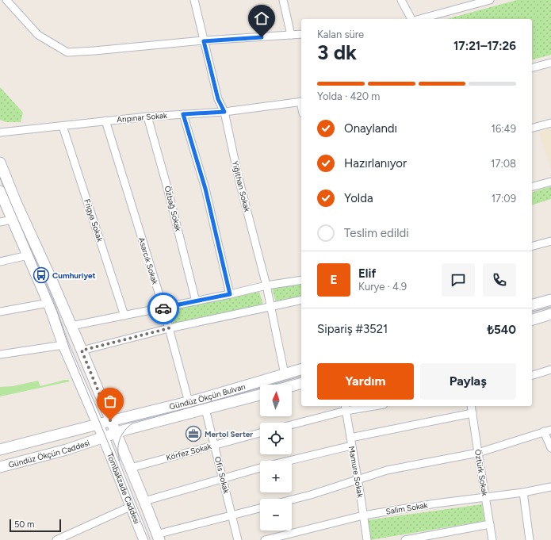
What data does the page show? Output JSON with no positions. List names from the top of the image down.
{
  "streets": {
    "main road": ["Gündüz Ökçün Bulvarı", "Gündüz Ökçün Caddesi", "Tombakzade Caddesi"],
    "street": [
      "Arıpınar Sokak",
      "Yiğithan Sokak",
      "Özbağ Sokak",
      "Frigya Sokak",
      "Asarcık Sokak",
      "Körfez Sokak",
      "Mamure Sokak",
      "Öztürk Sokak",
      "Ofis Sokak",
      "Salim Sokak"
    ]
  },
  "crossings": [
    ["Arıpınar Sokak", "Yiğithan Sokak"],
    ["Arıpınar Sokak", "Özbağ Sokak"],
    ["Arıpınar Sokak", "Frigya Sokak"],
    ["Arıpınar Sokak", "Asarcık Sokak"],
    ["Yiğithan Sokak", "Gündüz Ökçün Bulvarı"],
    ["Asarcık Sokak", "Gündüz Ökçün Bulvarı"],
    ["Gündüz Ökçün Bulvarı", "Gündüz Ökçün Caddesi"],
    ["Gündüz Ökçün Bulvarı", "Ofis Sokak"],
    ["Gündüz Ökçün Bulvarı", "Tombakzade Caddesi"],
    ["Körfez Sokak", "Ofis Sokak"],
    ["Körfez Sokak", "Tombakzade Caddesi"],
    ["Gündüz Ökçün Caddesi", "Tombakzade Caddesi"],
    ["Mamure Sokak", "Salim Sokak"],
    ["Öztürk Sokak", "Salim Sokak"]
  ],
  "places": {
    "bus stop": ["Cumhuriyet"],
    "office": ["Mertol Serter"]
  },
  "scale_bar": "50 m",
  "north": "top",
  "page": {
    "heading": ["3 dk", "Kalan süre", "17:21–17:26"],
    "panel": [
      "Elif",
      "Kurye · 4.9",
      "Sipariş #3521",
      "₺540"
    ],
    "bar": "Yolda · 420 m",
    "list": [
      ["Onaylandı", "16:49"],
      ["Hazırlanıyor", "17:08"],
      ["Yolda", "17:09"],
      "Teslim edildi"
    ],
    "round": "E",
    "buttons": ["Yardım", "Paylaş"],
    "map_buttons": ["+", "−"],
    "scale": "50 m"
  }
}
